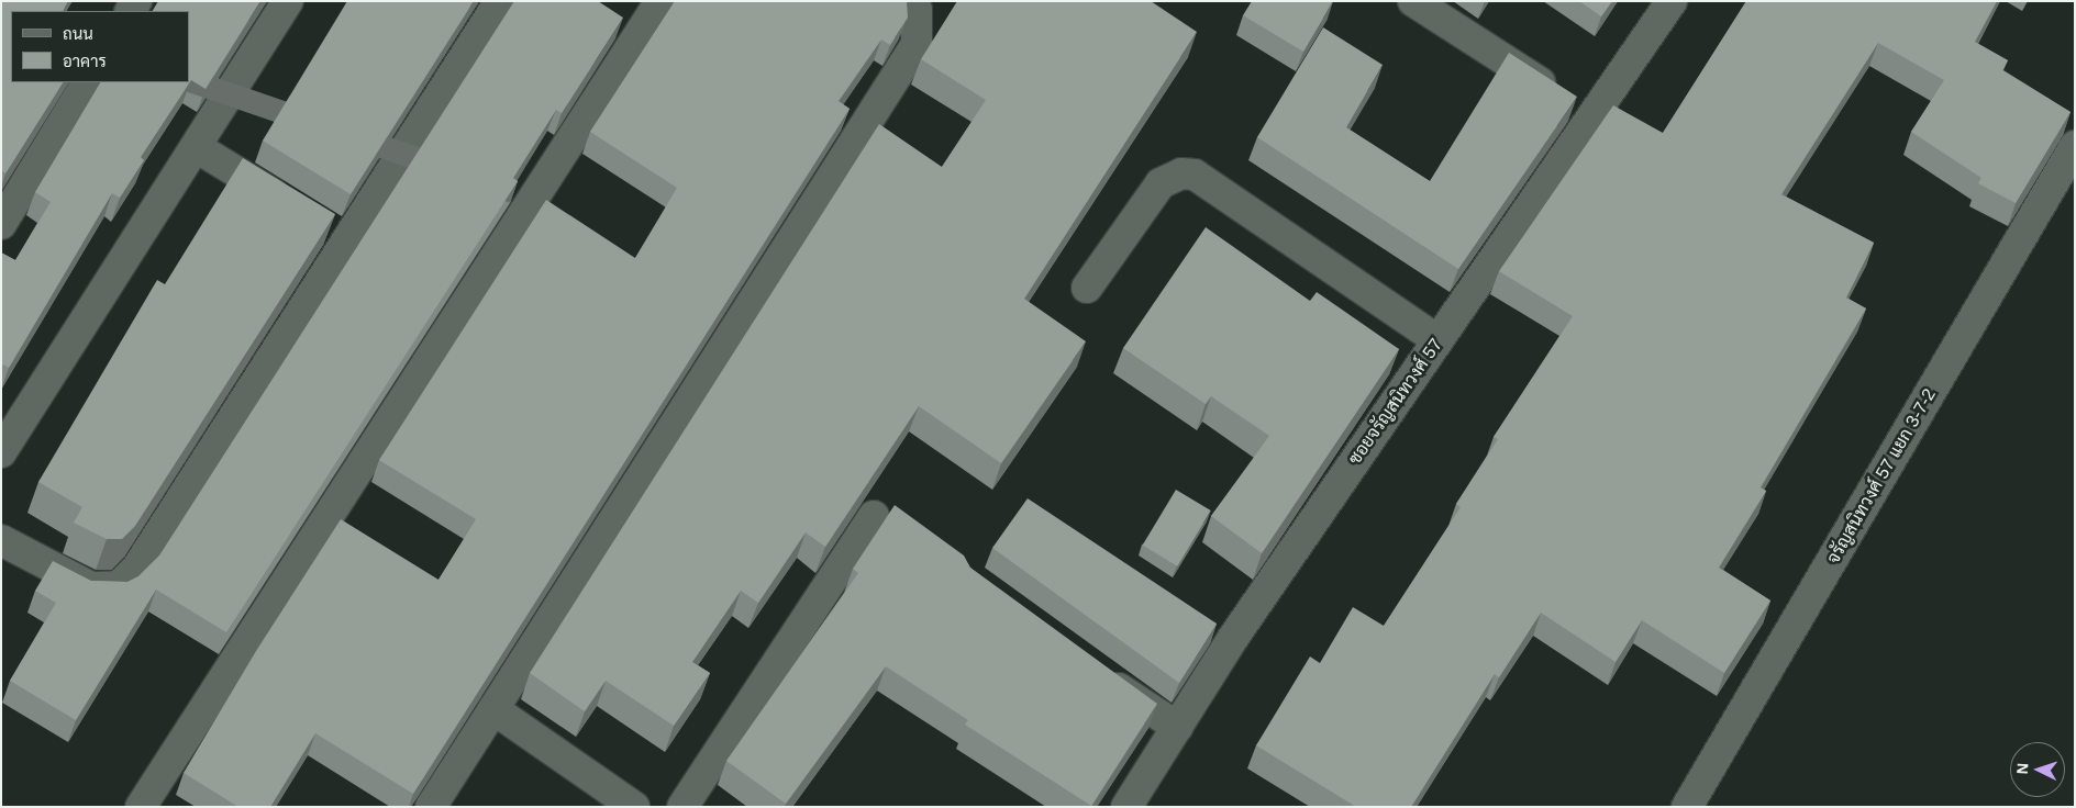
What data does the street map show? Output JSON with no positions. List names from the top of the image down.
{
  "streets": {
    "street": ["ซอยจรัญสนิทวงศ์ 57", "จรัญสนิทวงศ์ 57 แยก 3-7-2"]
  },
  "legend": ["ถนน", "อาคาร"],
  "north": "left"
}
